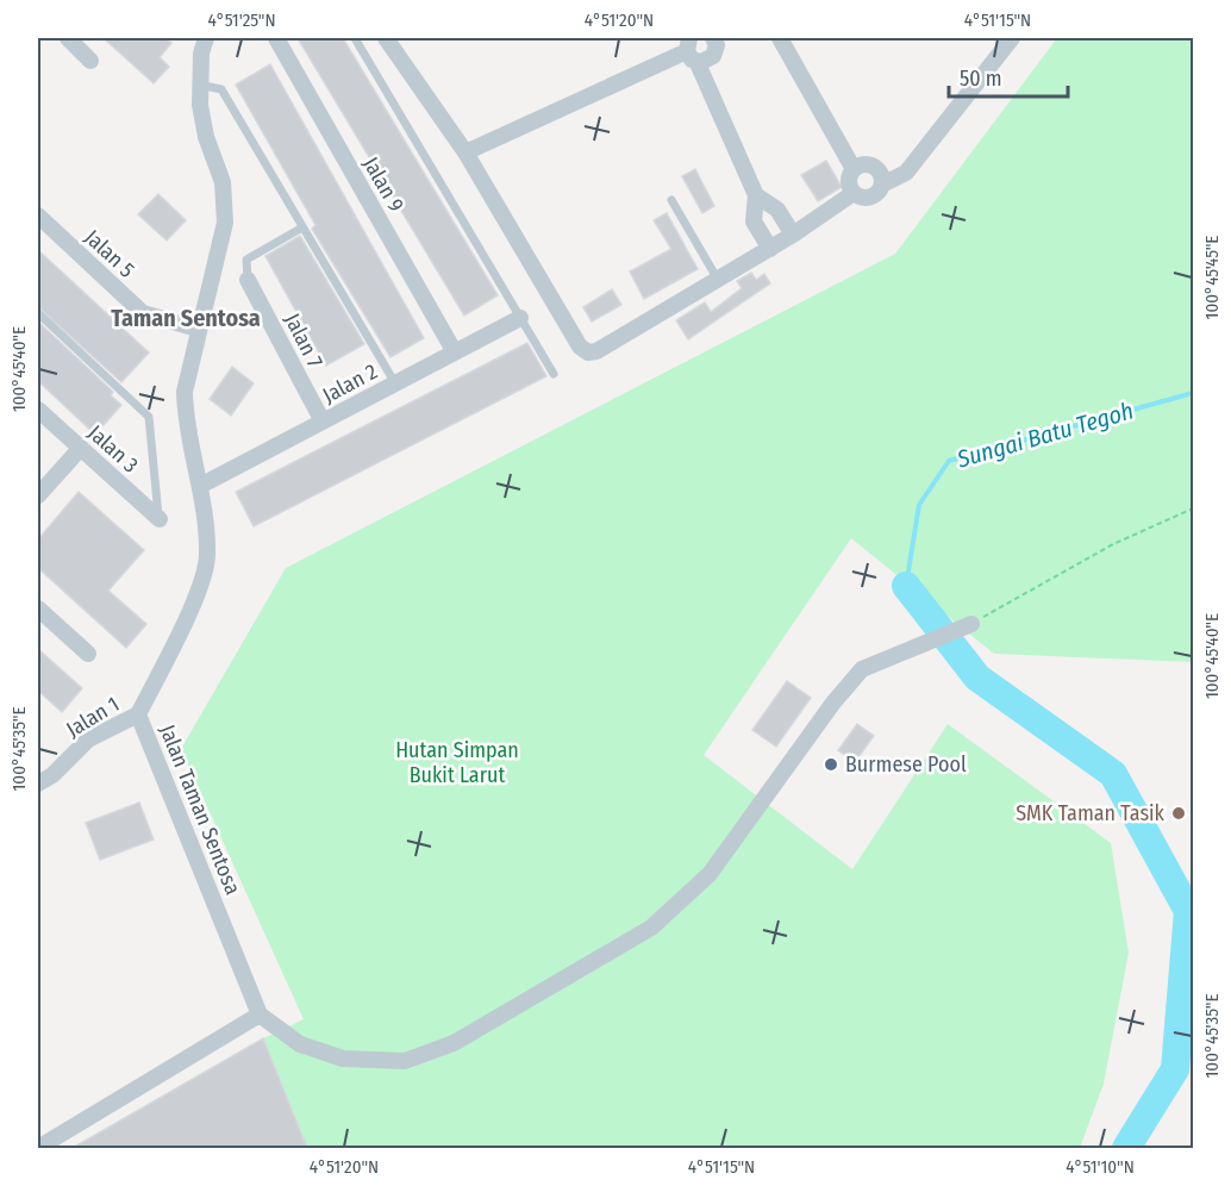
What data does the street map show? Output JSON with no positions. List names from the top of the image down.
{
  "streets": {
    "street": [
      "Jalan 9",
      "Jalan 5",
      "Jalan 7",
      "Jalan 2",
      "Jalan 3",
      "Jalan 1",
      "Jalan Taman Sentosa"
    ]
  },
  "crossings": [
    ["Jalan 9", "Jalan 2"],
    ["Jalan 5", "Jalan Taman Sentosa"],
    ["Jalan 7", "Jalan 2"],
    ["Jalan 2", "Jalan Taman Sentosa"],
    ["Jalan 1", "Jalan Taman Sentosa"]
  ],
  "districts": ["Taman Sentosa"],
  "water": ["Sungai Batu Tegoh"],
  "parks": ["Hutan Simpan Bukit Larut"],
  "places": ["Burmese Pool", "SMK Taman Tasik"],
  "scale_bar": "50 m",
  "coordinates": [
    "4°51'25\"N",
    "4°51'20\"N",
    "4°51'15\"N",
    "100°45'45\"E",
    "100°45'40\"E",
    "100°45'35\"E",
    "4°51'10\"N"
  ]
}
